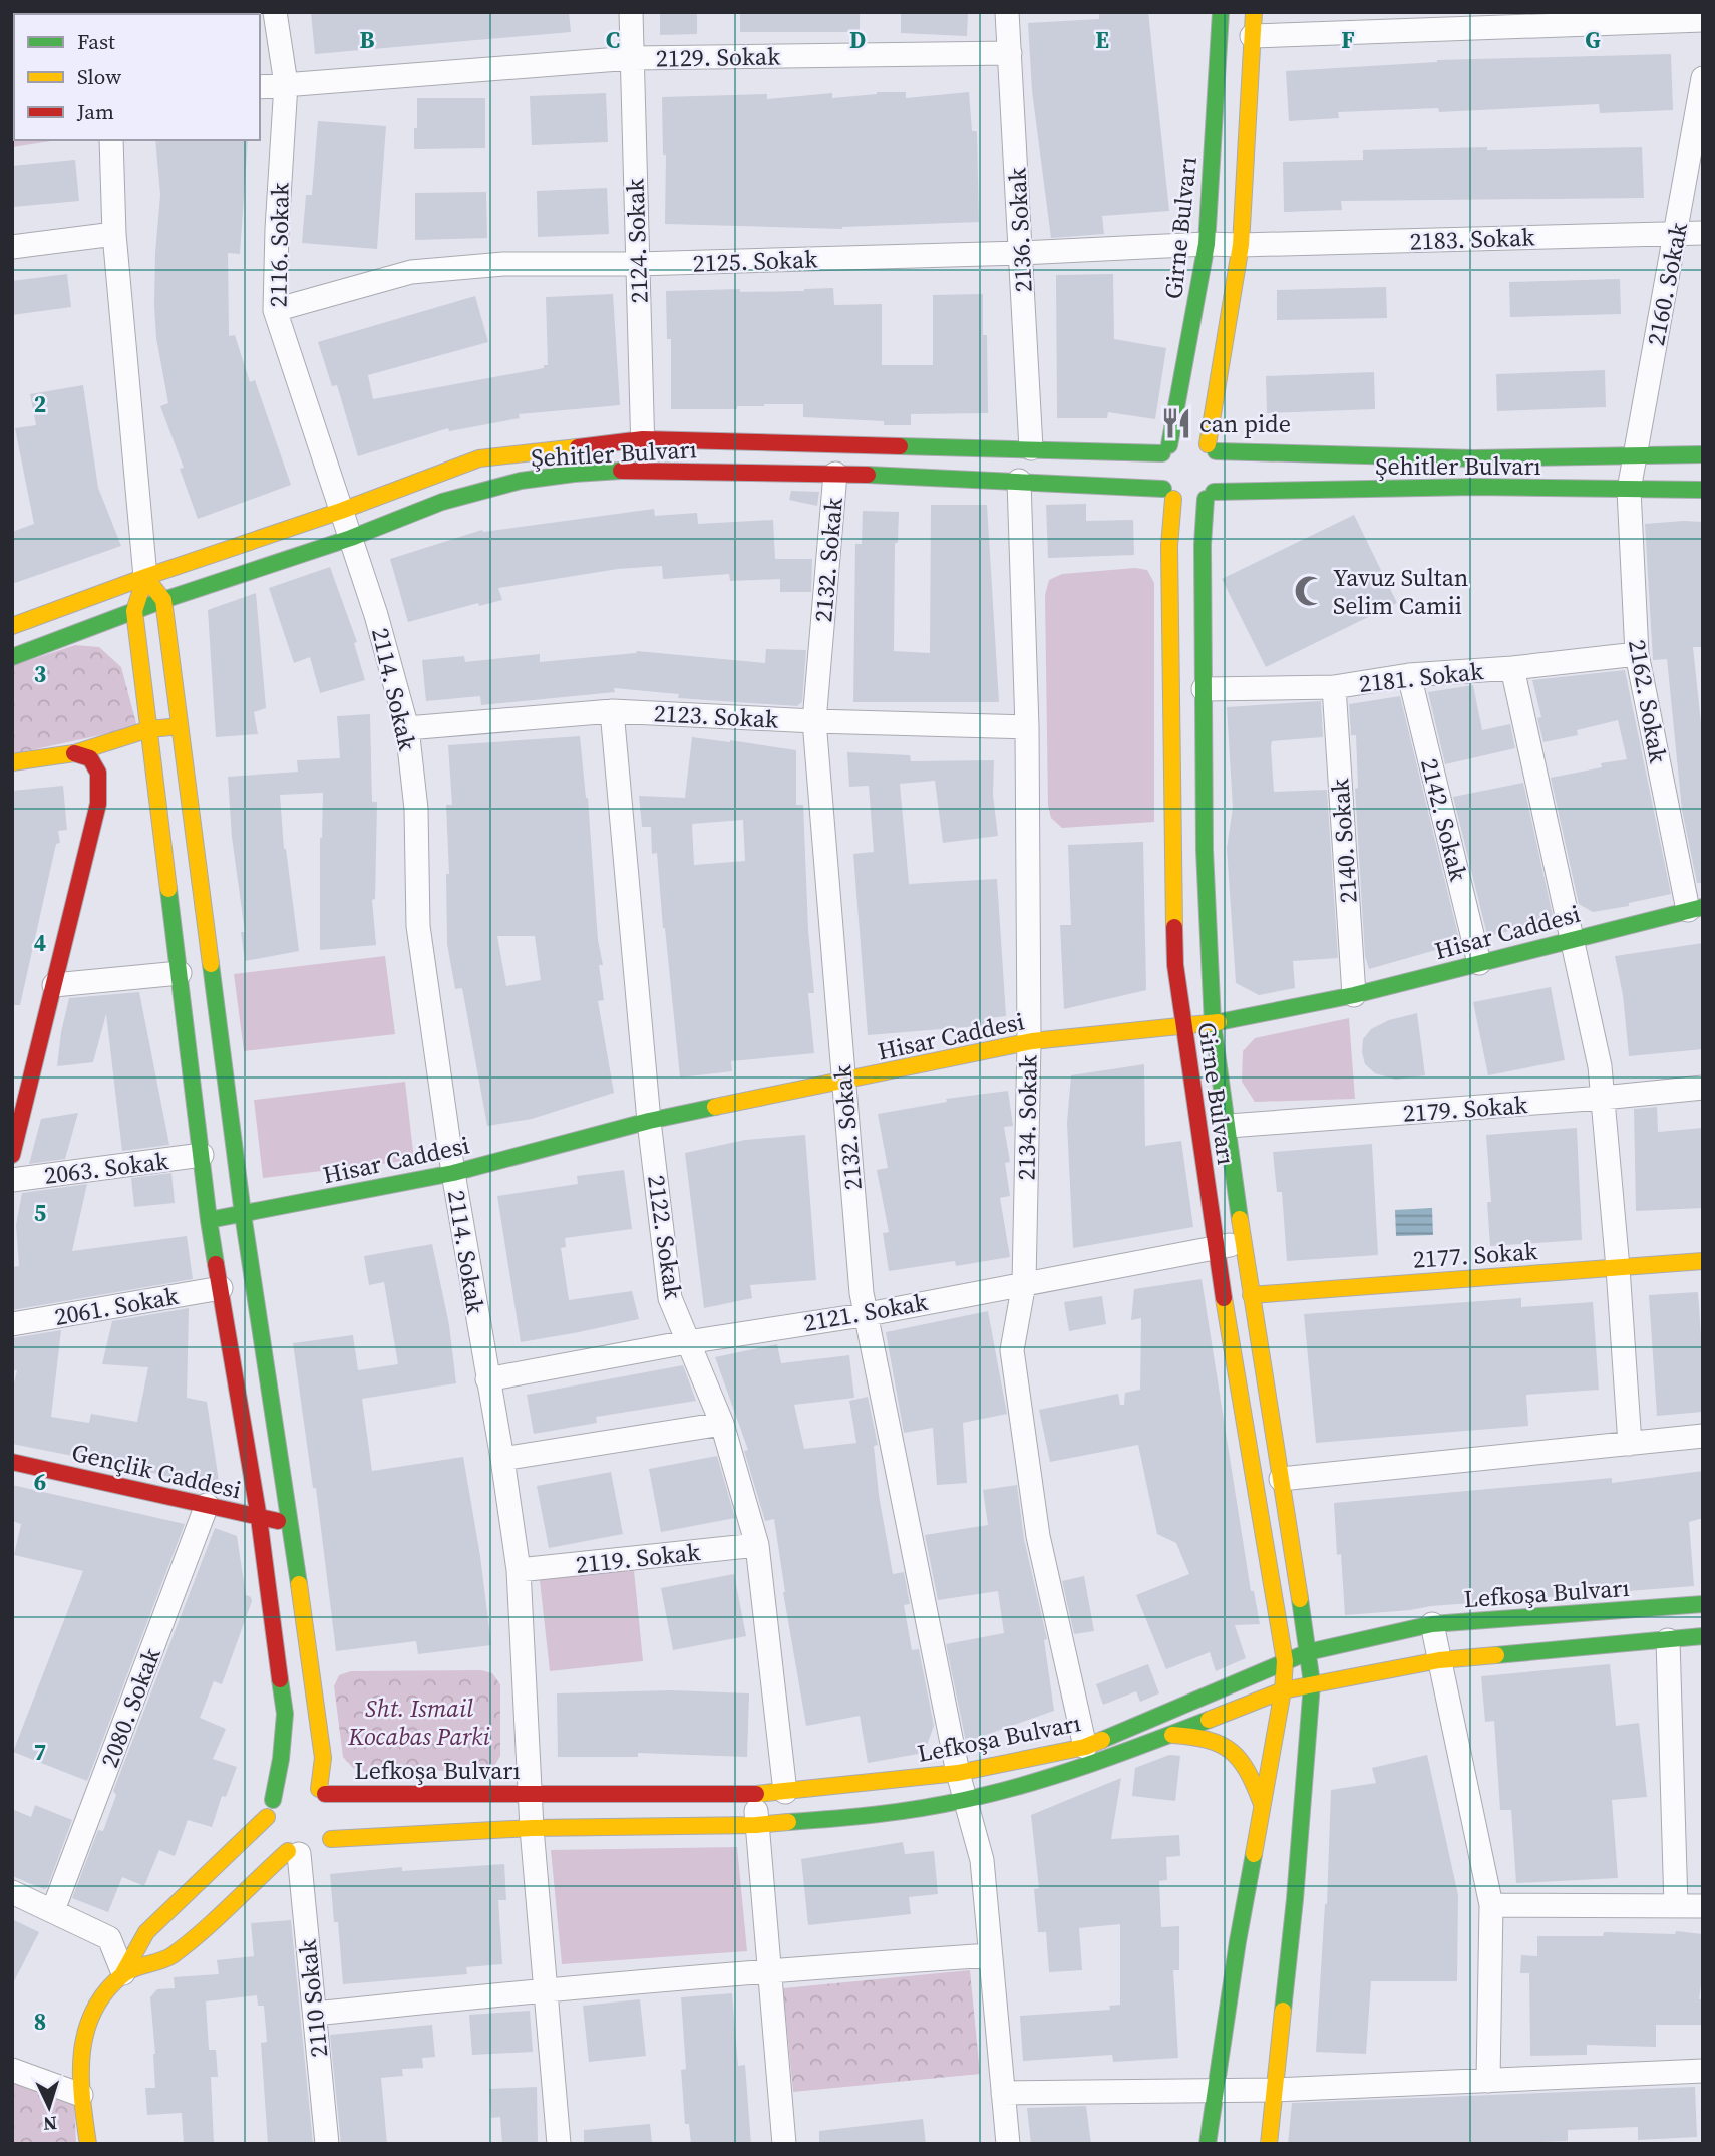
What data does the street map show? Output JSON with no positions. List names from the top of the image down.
{
  "streets": {
    "main road": [
      "Girne Bulvarı",
      "Şehitler Bulvarı",
      "Hisar Caddesi",
      "2177. Sokak",
      "Gençlik Caddesi",
      "Lefkoşa Bulvarı"
    ],
    "street": [
      "2129. Sokak",
      "2136. Sokak",
      "2183. Sokak",
      "2124. Sokak",
      "2116. Sokak",
      "2125. Sokak",
      "2160. Sokak",
      "2132. Sokak",
      "2181. Sokak",
      "2114. Sokak",
      "2162. Sokak",
      "2123. Sokak",
      "2142. Sokak",
      "2140. Sokak",
      "2179. Sokak",
      "2134. Sokak",
      "2063. Sokak",
      "2122. Sokak",
      "2061. Sokak",
      "2121. Sokak",
      "2119. Sokak",
      "2080. Sokak",
      "2110 Sokak"
    ]
  },
  "crossings": [
    ["2129. Sokak", "2136. Sokak"],
    ["2129. Sokak", "2124. Sokak"],
    ["2129. Sokak", "2116. Sokak"],
    ["Girne Bulvarı", "2125. Sokak"],
    ["Girne Bulvarı", "Şehitler Bulvarı"],
    ["Girne Bulvarı", "2181. Sokak"],
    ["Girne Bulvarı", "Hisar Caddesi"],
    ["Girne Bulvarı", "2179. Sokak"],
    ["Girne Bulvarı", "2177. Sokak"],
    ["Girne Bulvarı", "2121. Sokak"],
    ["Girne Bulvarı", "Lefkoşa Bulvarı"],
    ["2136. Sokak", "2125. Sokak"],
    ["2136. Sokak", "Şehitler Bulvarı"],
    ["2183. Sokak", "2125. Sokak"],
    ["2183. Sokak", "2160. Sokak"],
    ["2124. Sokak", "2125. Sokak"],
    ["2124. Sokak", "Şehitler Bulvarı"],
    ["2116. Sokak", "2125. Sokak"],
    ["2116. Sokak", "Şehitler Bulvarı"],
    ["2116. Sokak", "2114. Sokak"],
    ["2160. Sokak", "Şehitler Bulvarı"],
    ["2160. Sokak", "2162. Sokak"],
    ["Şehitler Bulvarı", "2132. Sokak"],
    ["Şehitler Bulvarı", "2114. Sokak"],
    ["Şehitler Bulvarı", "2162. Sokak"],
    ["Şehitler Bulvarı", "2134. Sokak"],
    ["2132. Sokak", "2123. Sokak"],
    ["2132. Sokak", "Hisar Caddesi"],
    ["2132. Sokak", "2121. Sokak"],
    ["2132. Sokak", "Lefkoşa Bulvarı"],
    ["2181. Sokak", "2162. Sokak"],
    ["2181. Sokak", "2142. Sokak"],
    ["2181. Sokak", "2140. Sokak"],
    ["2114. Sokak", "2123. Sokak"],
    ["2114. Sokak", "Hisar Caddesi"],
    ["2114. Sokak", "2121. Sokak"],
    ["2114. Sokak", "2119. Sokak"],
    ["2114. Sokak", "Lefkoşa Bulvarı"],
    ["2162. Sokak", "Hisar Caddesi"],
    ["2123. Sokak", "2134. Sokak"],
    ["2123. Sokak", "2122. Sokak"],
    ["2142. Sokak", "Hisar Caddesi"],
    ["2140. Sokak", "Hisar Caddesi"],
    ["Hisar Caddesi", "2134. Sokak"],
    ["Hisar Caddesi", "2122. Sokak"],
    ["2134. Sokak", "2121. Sokak"],
    ["2134. Sokak", "Lefkoşa Bulvarı"],
    ["2122. Sokak", "2121. Sokak"],
    ["2122. Sokak", "2119. Sokak"],
    ["2122. Sokak", "Lefkoşa Bulvarı"],
    ["Gençlik Caddesi", "2080. Sokak"],
    ["Lefkoşa Bulvarı", "2110 Sokak"]
  ],
  "parks": ["Sht. Ismail Kocabas Parki"],
  "places": {
    "restaurant": ["can pide"],
    "mosque": ["Yavuz Sultan Selim Camii"]
  },
  "legend": ["Fast", "Slow", "Jam"],
  "north": "bottom",
  "grid": {
    "columns": [
      "B",
      "C",
      "D",
      "E",
      "F",
      "G"
    ],
    "rows": [
      "2",
      "3",
      "4",
      "5",
      "6",
      "7",
      "8"
    ]
  }
}
